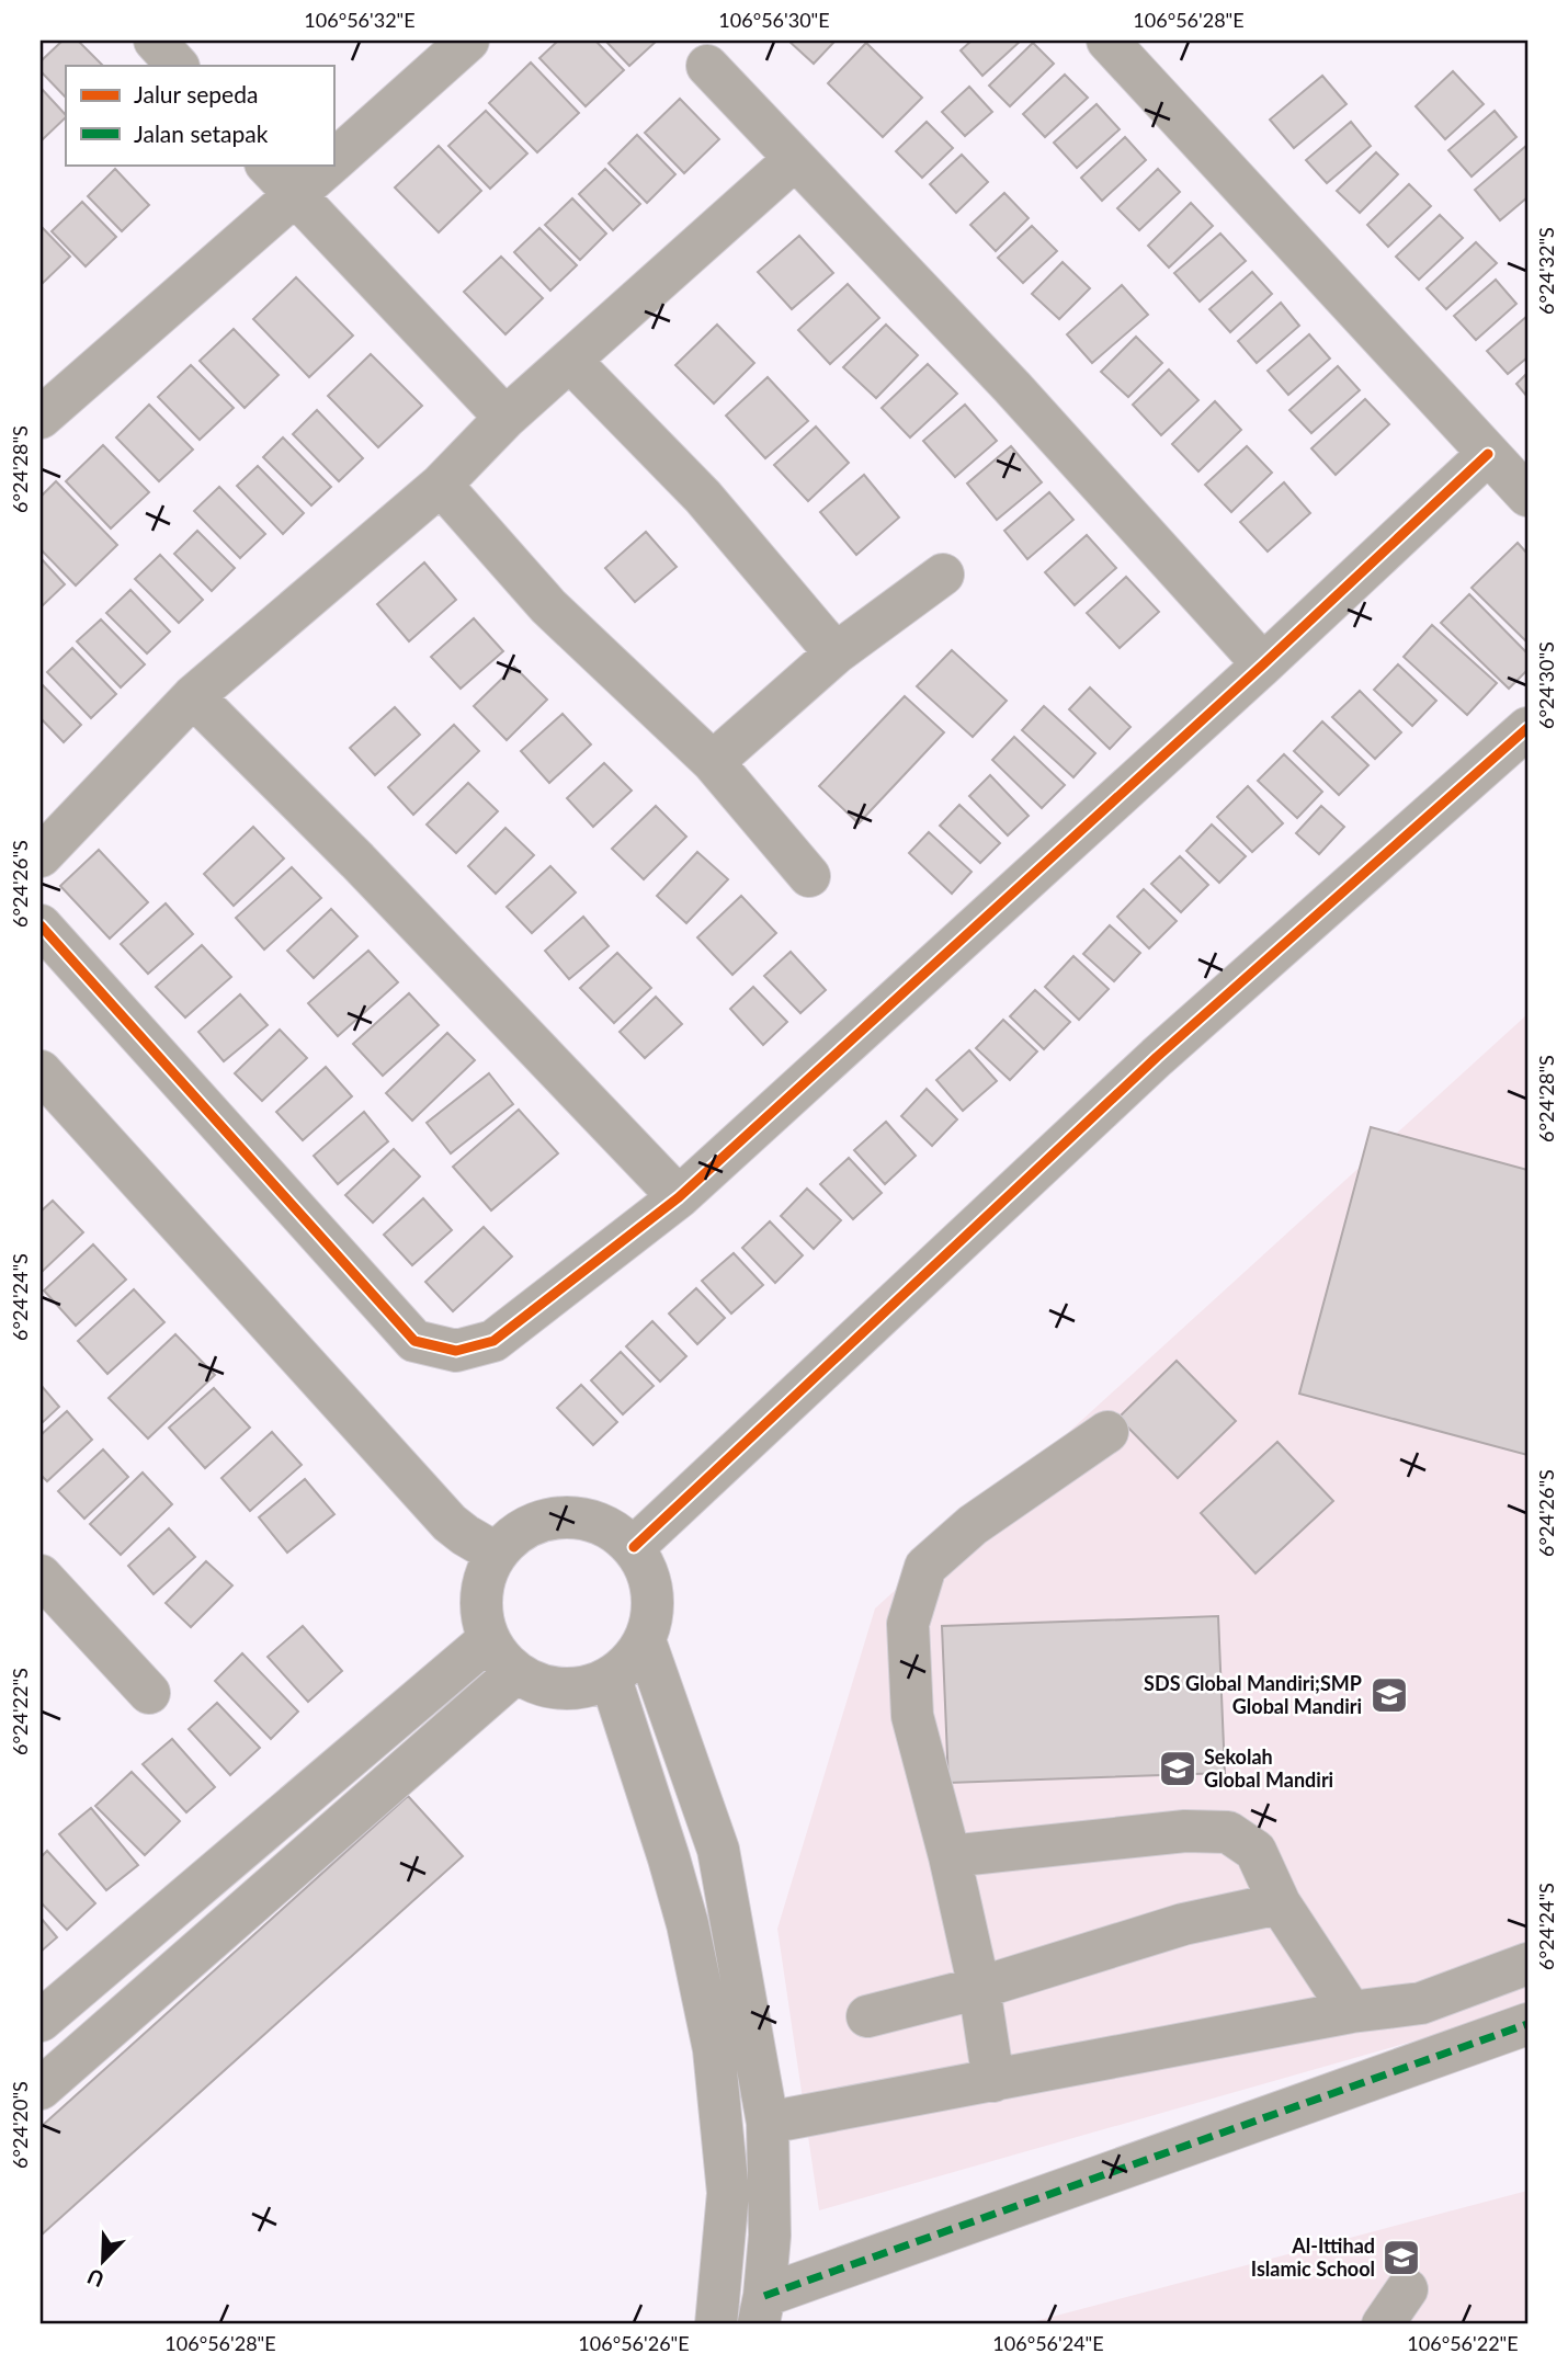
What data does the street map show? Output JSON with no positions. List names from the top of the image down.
{
  "places": {
    "school or university": ["SDS Global Mandiri;SMP Global Mandiri", "Sekolah Global Mandiri", "Al-Ittihad Islamic School"]
  },
  "legend": ["Jalur sepeda", "Jalan setapak"],
  "north": "bottom left",
  "coordinates": [
    "106°56'32\"E",
    "106°56'30\"E",
    "106°56'28\"E",
    "6°24'32\"S",
    "6°24'28\"S",
    "6°24'30\"S",
    "6°24'26\"S",
    "6°24'24\"S",
    "6°24'22\"S",
    "6°24'20\"S",
    "106°56'26\"E",
    "106°56'24\"E",
    "106°56'22\"E"
  ]
}
